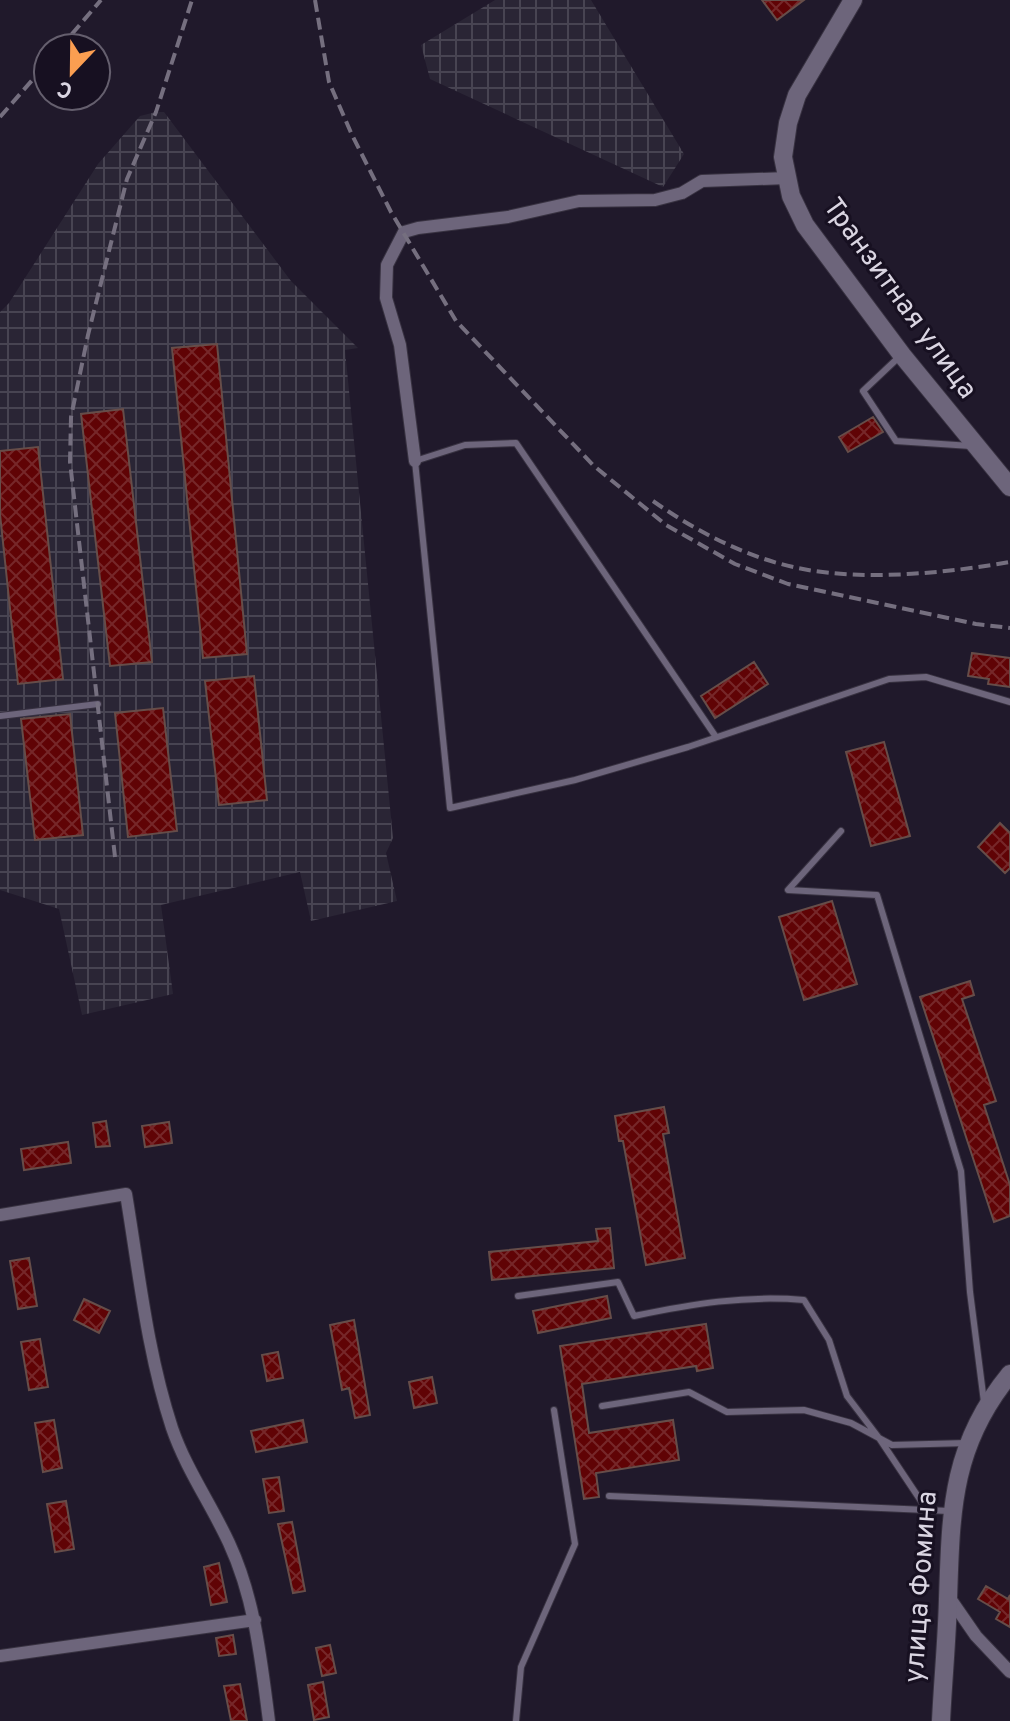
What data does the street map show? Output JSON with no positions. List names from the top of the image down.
{
  "streets": {
    "street": ["Транзитная улица", "улица Фомина"]
  },
  "north": "bottom"
}
